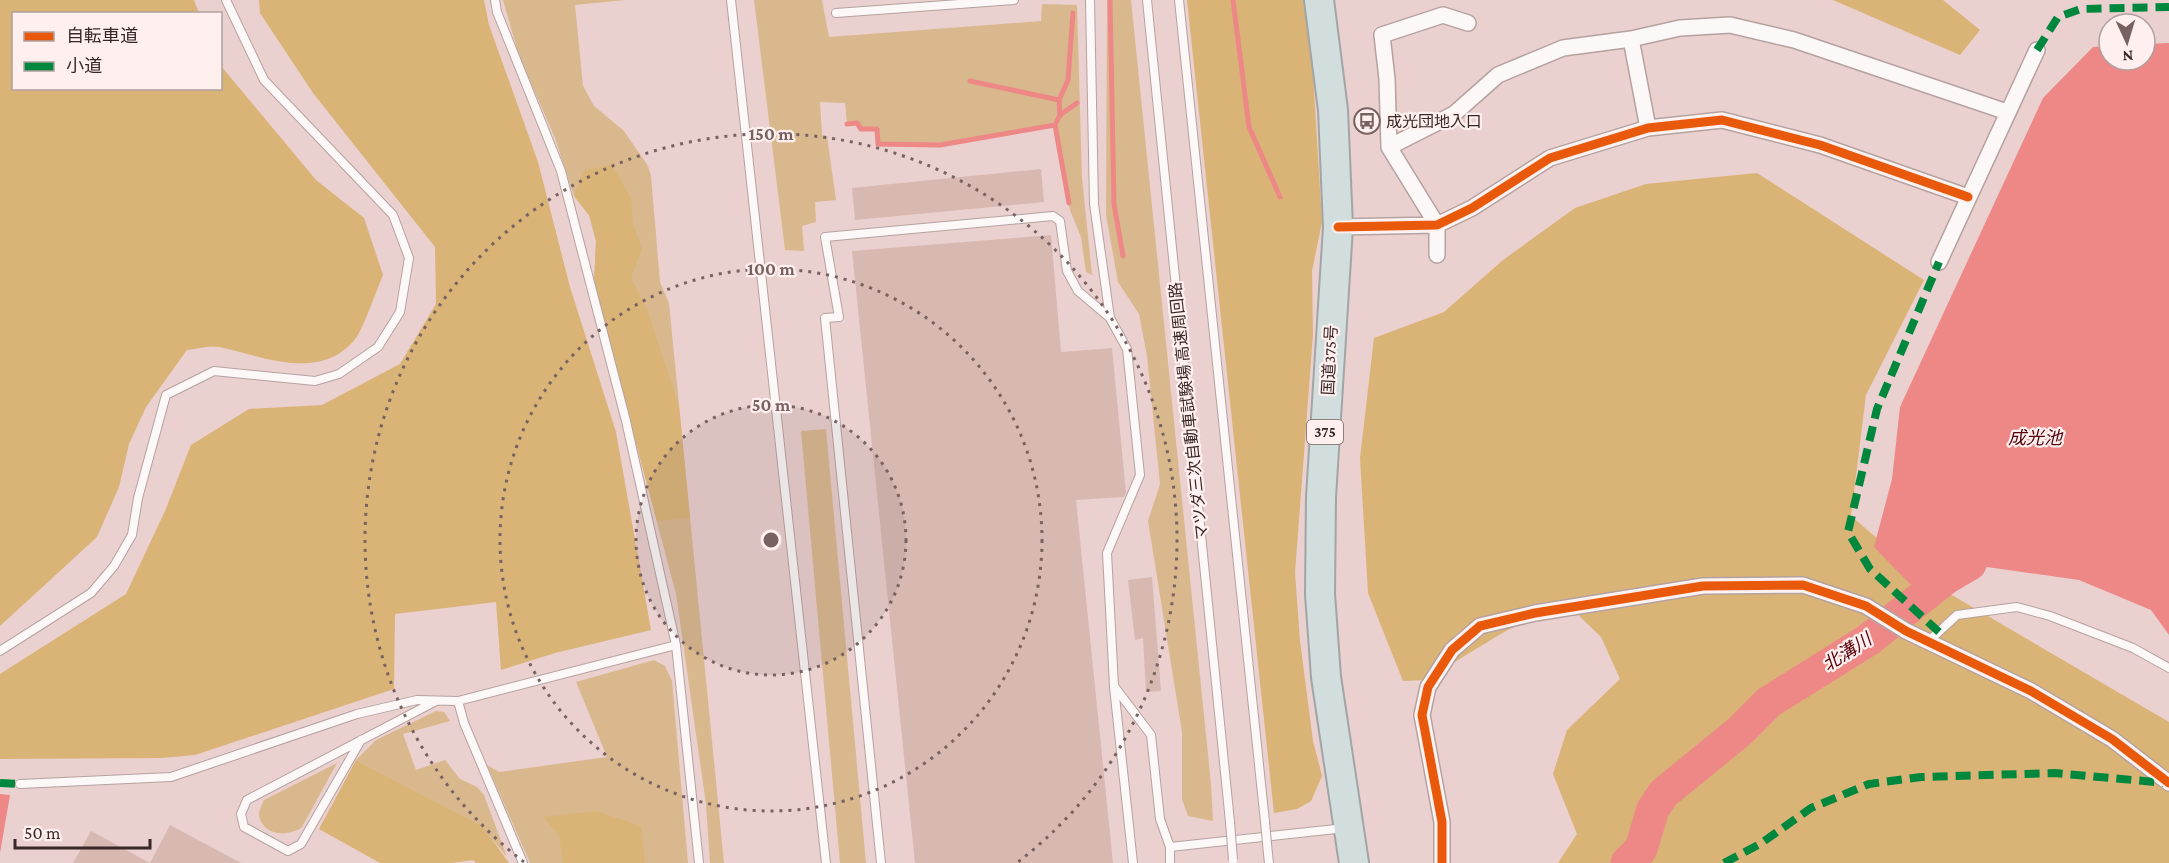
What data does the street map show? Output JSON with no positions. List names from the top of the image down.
{
  "streets": {
    "highway": ["国道375号", "375"],
    "lane": ["マツダ三次自動車試験場 高速周回路"]
  },
  "water": ["成光池", "北溝川"],
  "places": {
    "bus stop": ["成光団地入口"]
  },
  "legend": ["自転車道", "小道"],
  "scale_bar": "50 m",
  "north": "bottom",
  "rings": ["150 m", "100 m", "50 m"]
}
